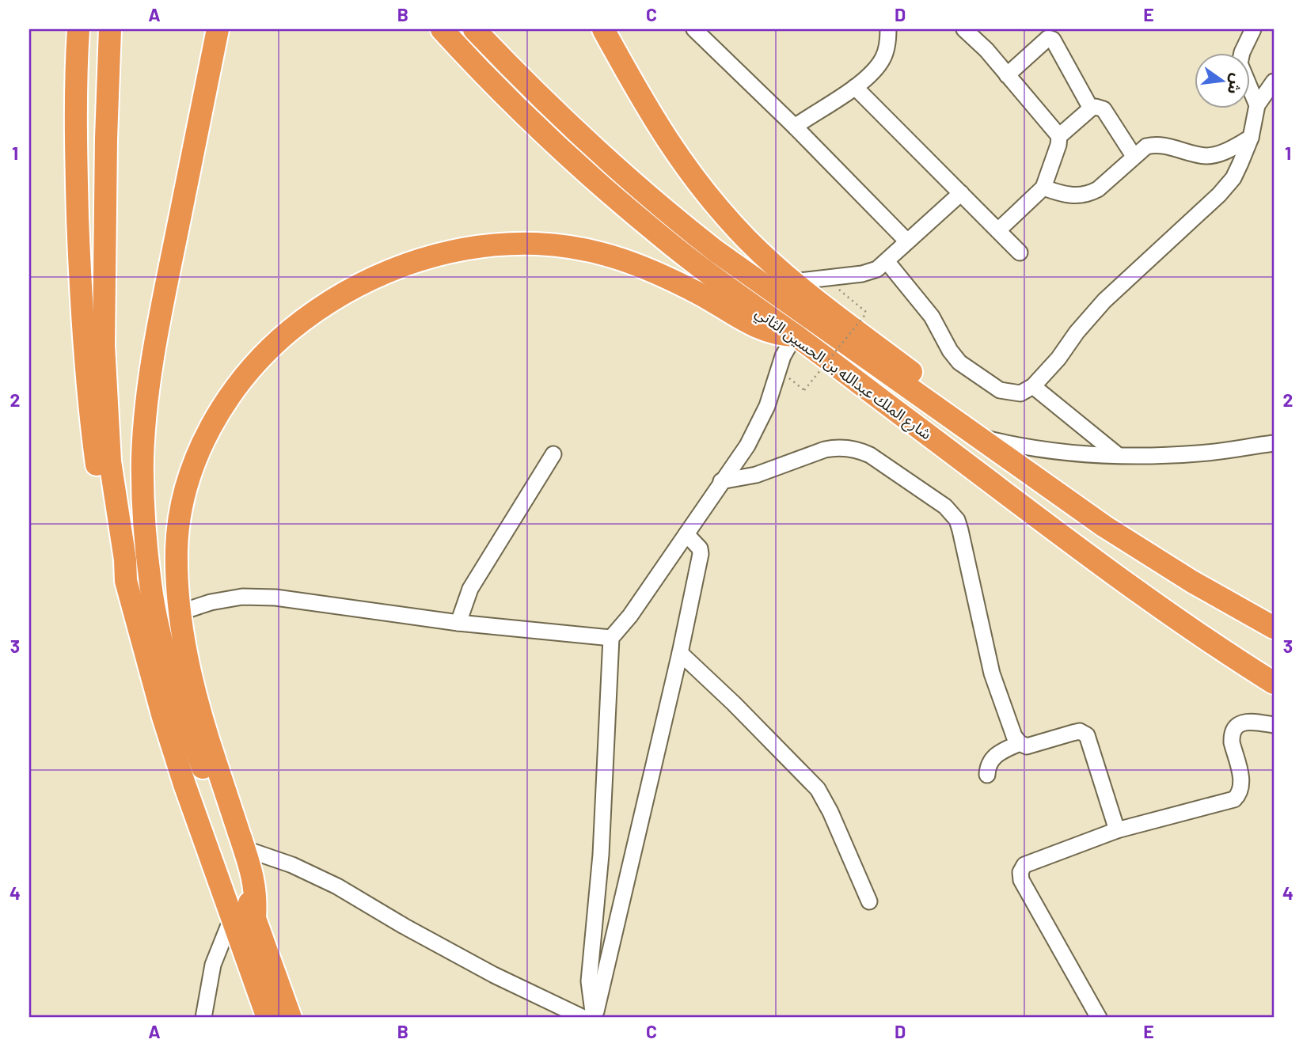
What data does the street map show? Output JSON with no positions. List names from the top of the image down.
{
  "streets": {
    "highway": ["شارع الملك عبدالله بن الحسين الثاني"]
  },
  "north": "right",
  "grid": {
    "columns": [
      "A",
      "B",
      "C",
      "D",
      "E"
    ],
    "rows": [
      "1",
      "2",
      "3",
      "4"
    ]
  }
}
